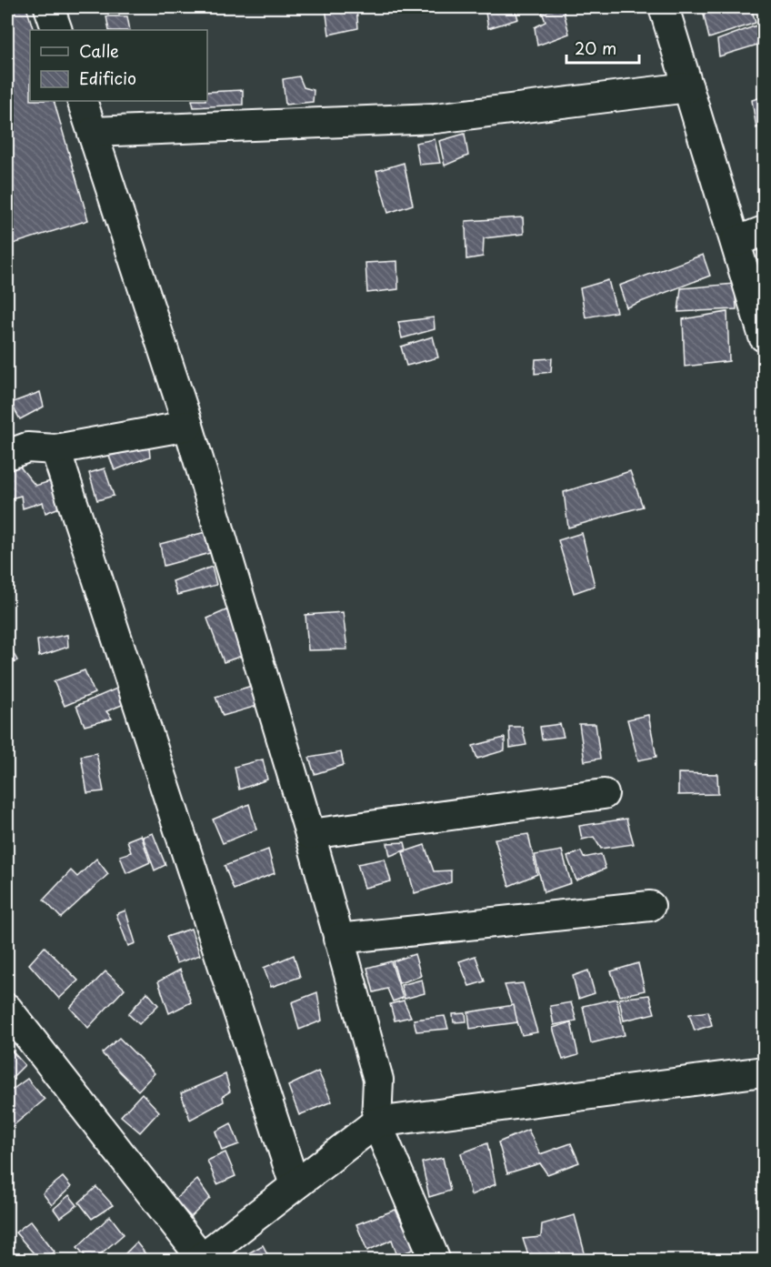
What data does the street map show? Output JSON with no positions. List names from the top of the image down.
{
  "legend": ["Calle", "Edificio"],
  "scale_bar": "20 m"
}
